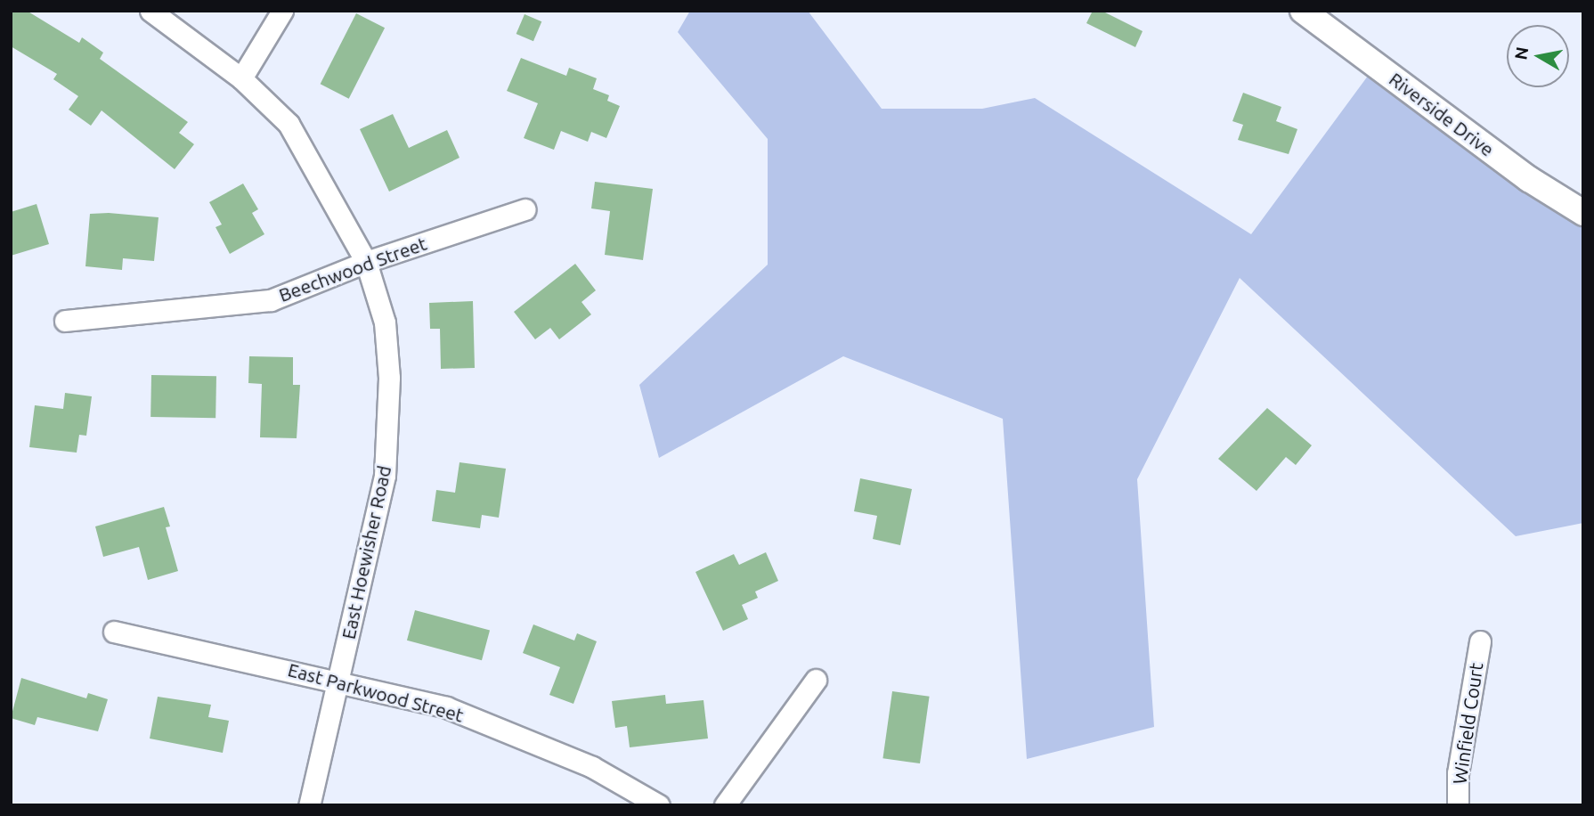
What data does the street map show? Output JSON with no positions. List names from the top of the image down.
{
  "streets": {
    "main road": ["Riverside Drive"],
    "street": [
      "Beechwood Street",
      "East Hoewisher Road",
      "East Parkwood Street",
      "Winfield Court"
    ]
  },
  "crossings": [
    ["Beechwood Street", "East Hoewisher Road"],
    ["East Hoewisher Road", "East Parkwood Street"]
  ],
  "north": "left"
}
